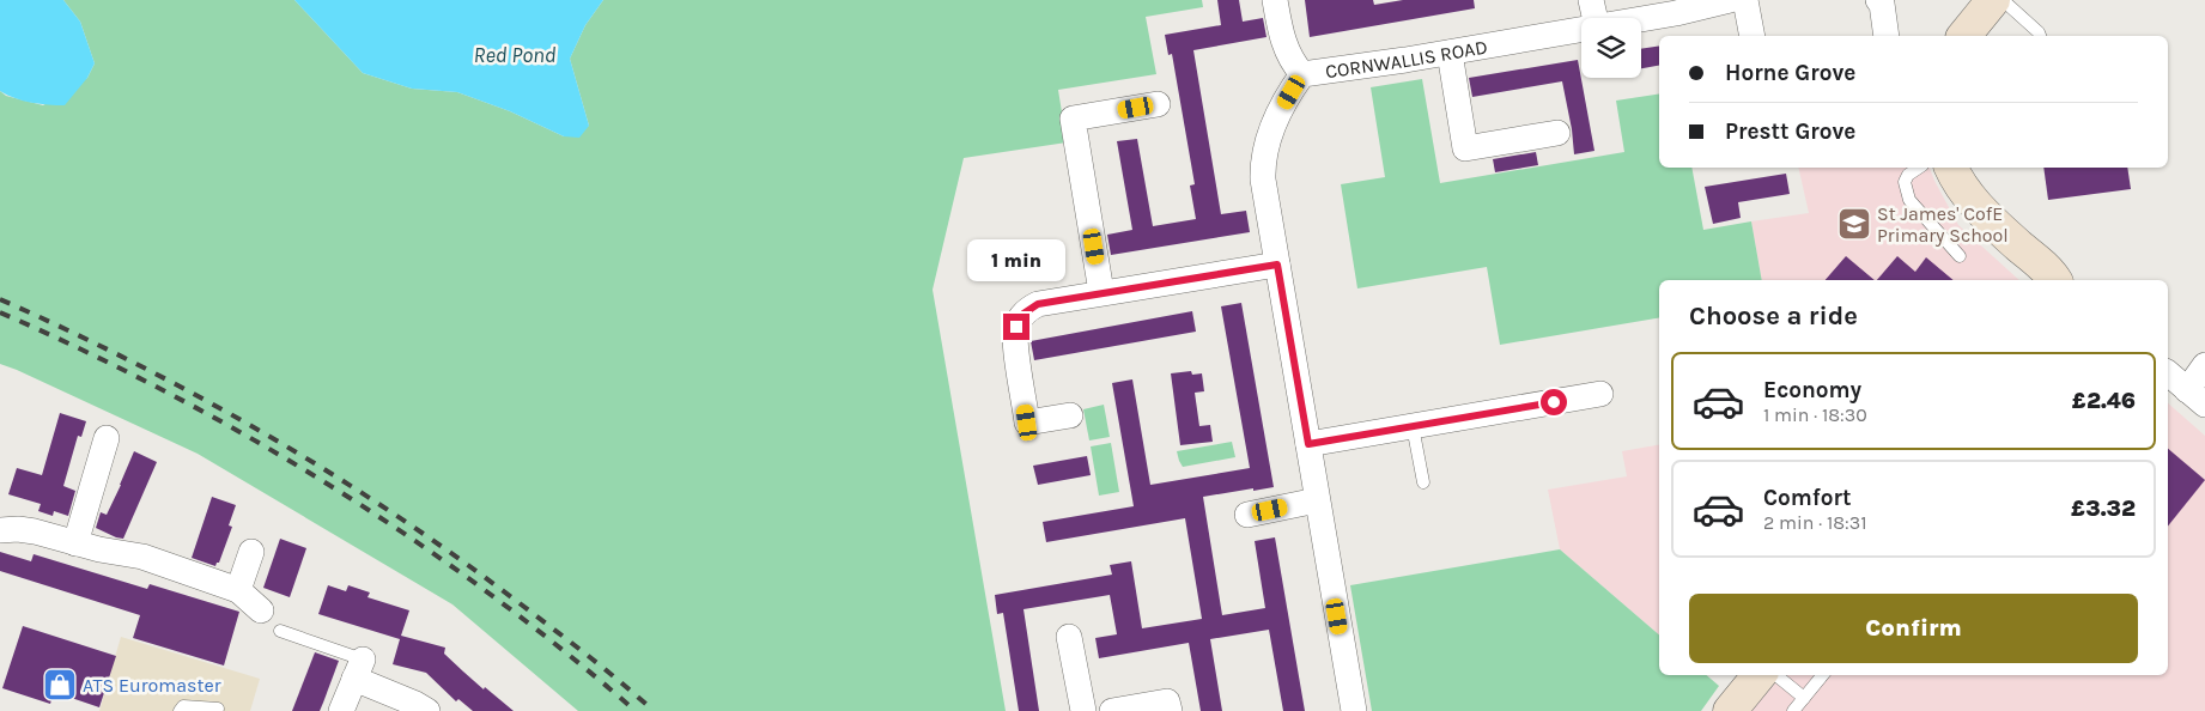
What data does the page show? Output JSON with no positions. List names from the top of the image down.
{
  "streets": {
    "street": ["CORNWALLIS ROAD"]
  },
  "water": ["Red Pond"],
  "places": {
    "school or university": ["St James' CofE Primary School"],
    "shop": ["ATS Euromaster"]
  },
  "page": {
    "banner": ["Horne Grove", "Prestt Grove"],
    "bubble": "1 min",
    "heading": "Choose a ride",
    "list": [
      {
        "name": "Economy",
        "note": "1 min · 18:30",
        "value": "£2.46"
      },
      {
        "name": "Comfort",
        "note": "2 min · 18:31",
        "value": "£3.32"
      }
    ],
    "buttons": "Confirm"
  }
}
